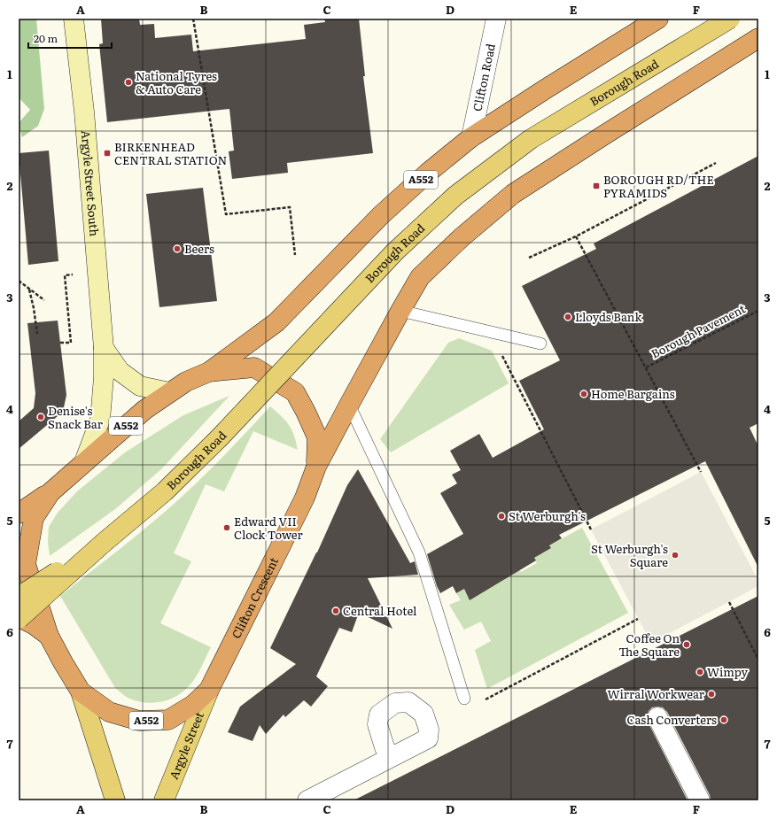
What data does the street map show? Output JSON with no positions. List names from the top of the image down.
{
  "streets": {
    "highway": ["A552", "Clifton Crescent"],
    "main road": ["Borough Road", "Argyle Street South", "Argyle Street"],
    "street": ["Clifton Road"],
    "path": ["Borough Pavement"]
  },
  "crossings": [
    ["Clifton Road", "A552"],
    ["A552", "Argyle Street South"],
    ["A552", "Clifton Crescent"],
    ["A552", "Argyle Street"],
    ["Clifton Crescent", "Argyle Street"]
  ],
  "places": {
    "other": [
      "National Tyres & Auto Care",
      "Beers",
      "Lloyds Bank",
      "Home Bargains",
      "Denise's Snack Bar",
      "St Werburgh's",
      "Edward VII Clock Tower",
      "St Werburgh's Square",
      "Central Hotel",
      "Coffee On The Square",
      "Wimpy",
      "Wirral Workwear",
      "Cash Converters"
    ],
    "transit": ["BIRKENHEAD CENTRAL STATION", "BOROUGH RD/THE PYRAMIDS"]
  },
  "scale_bar": "20 m",
  "grid": {
    "columns": [
      "A",
      "B",
      "C",
      "D",
      "E",
      "F"
    ],
    "rows": [
      "1",
      "2",
      "3",
      "4",
      "5",
      "6",
      "7"
    ]
  }
}
